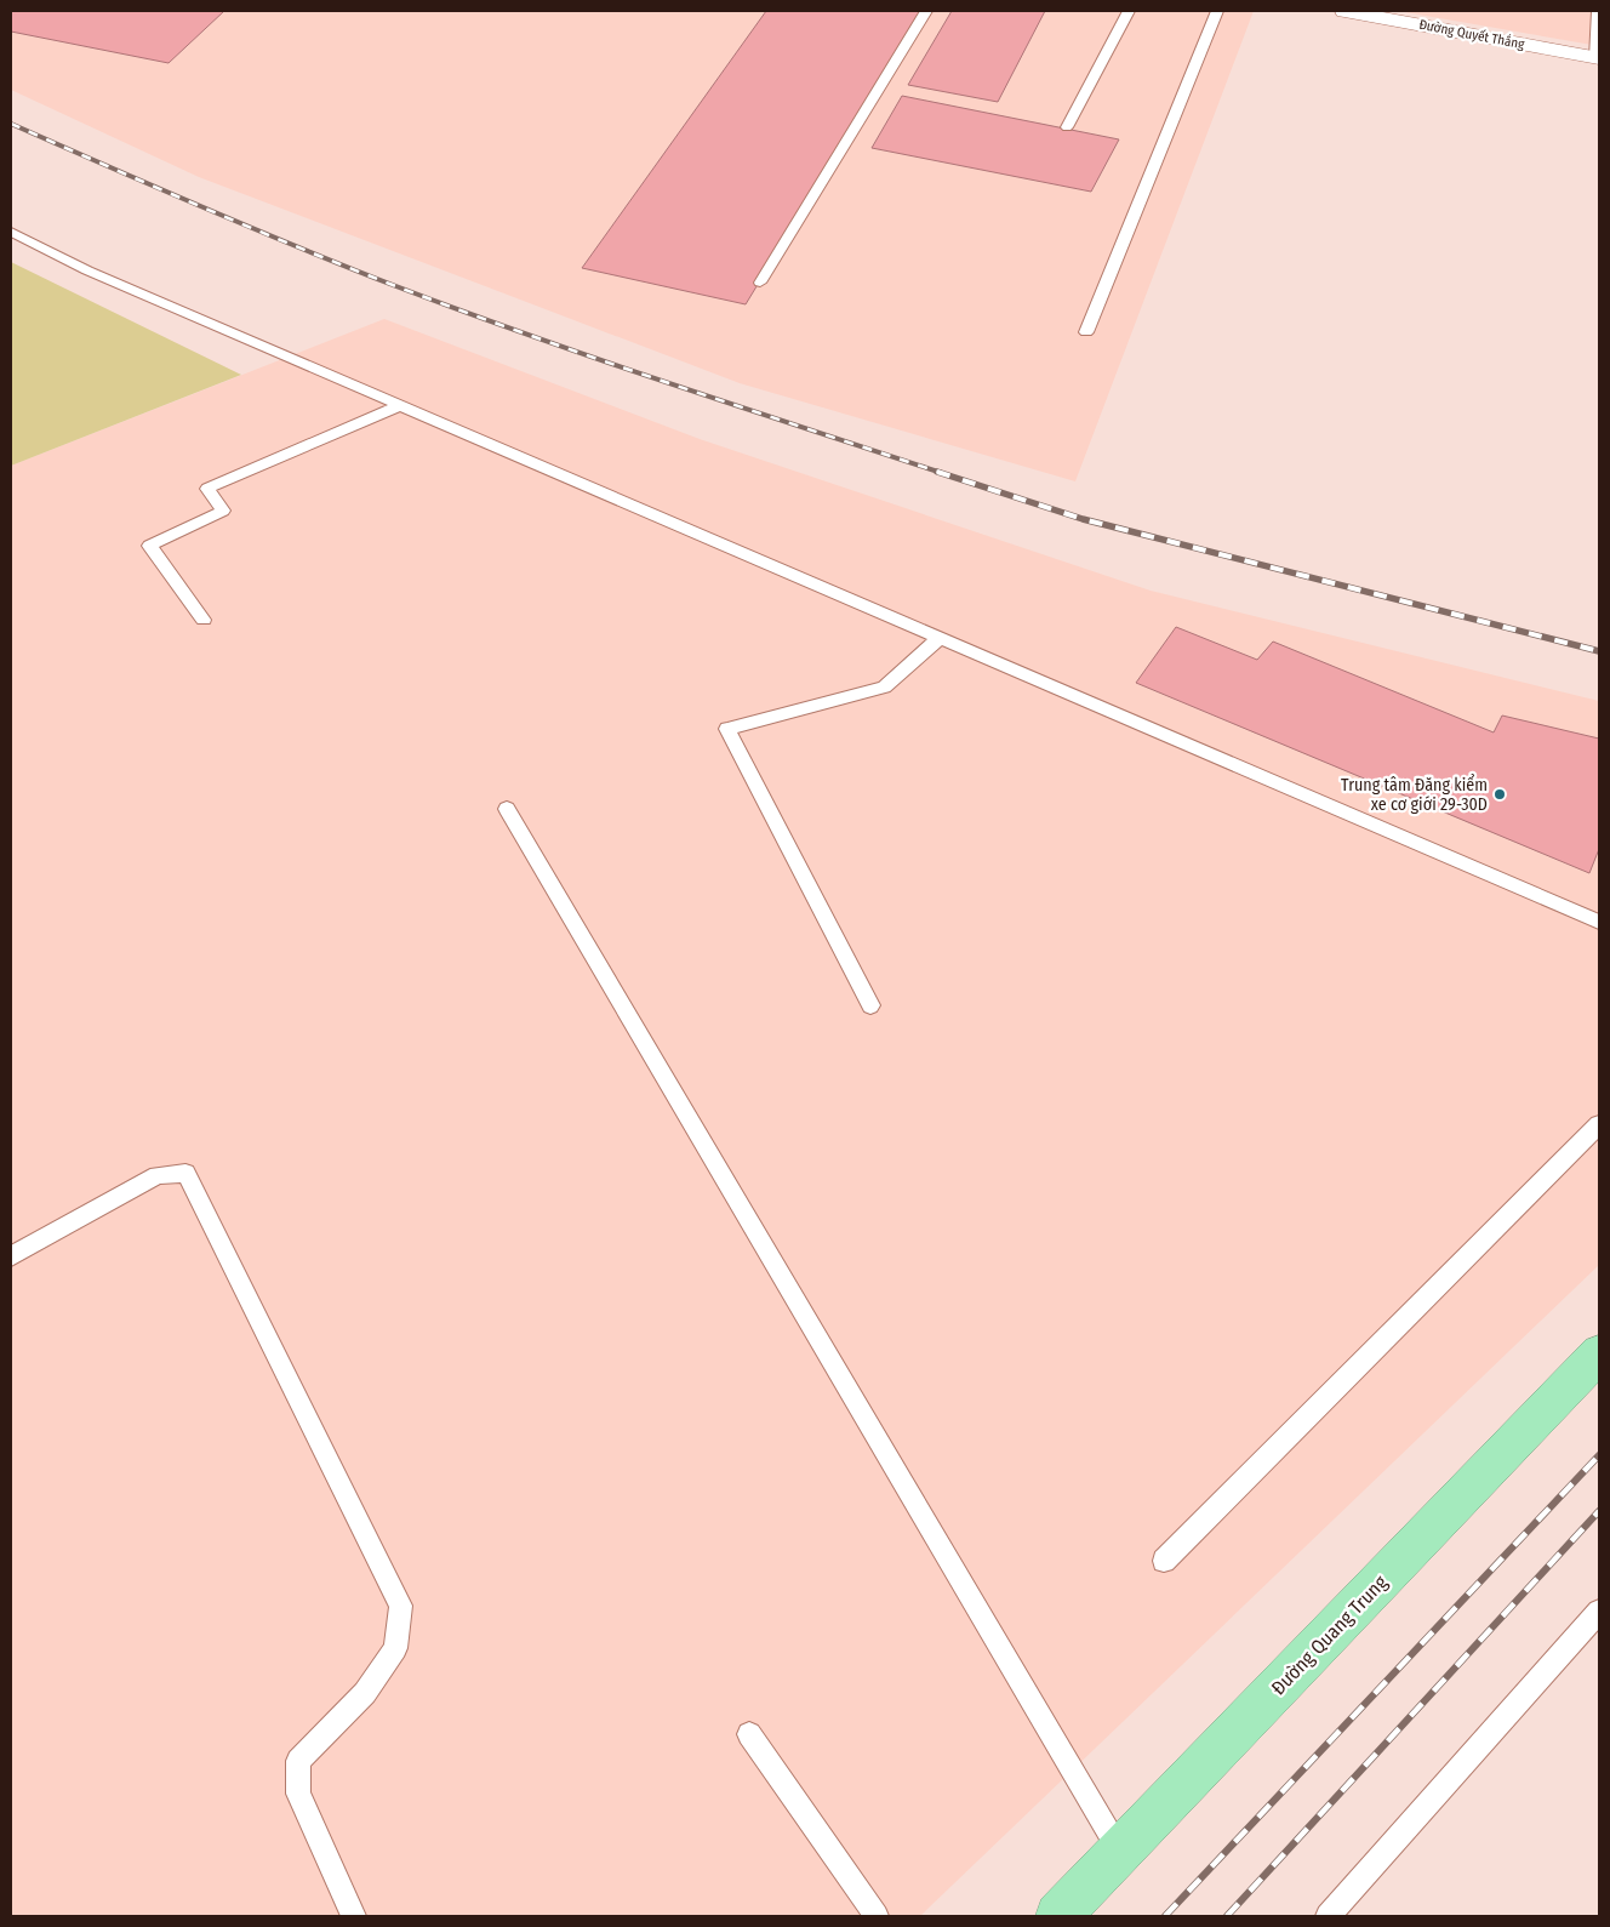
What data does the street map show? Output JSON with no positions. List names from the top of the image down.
{
  "streets": {
    "highway": ["Đường Quang Trung"],
    "street": ["Đường Quyết Thắng"]
  },
  "places": ["Trung tâm Đăng kiểm xe cơ giới 29-30D"]
}
